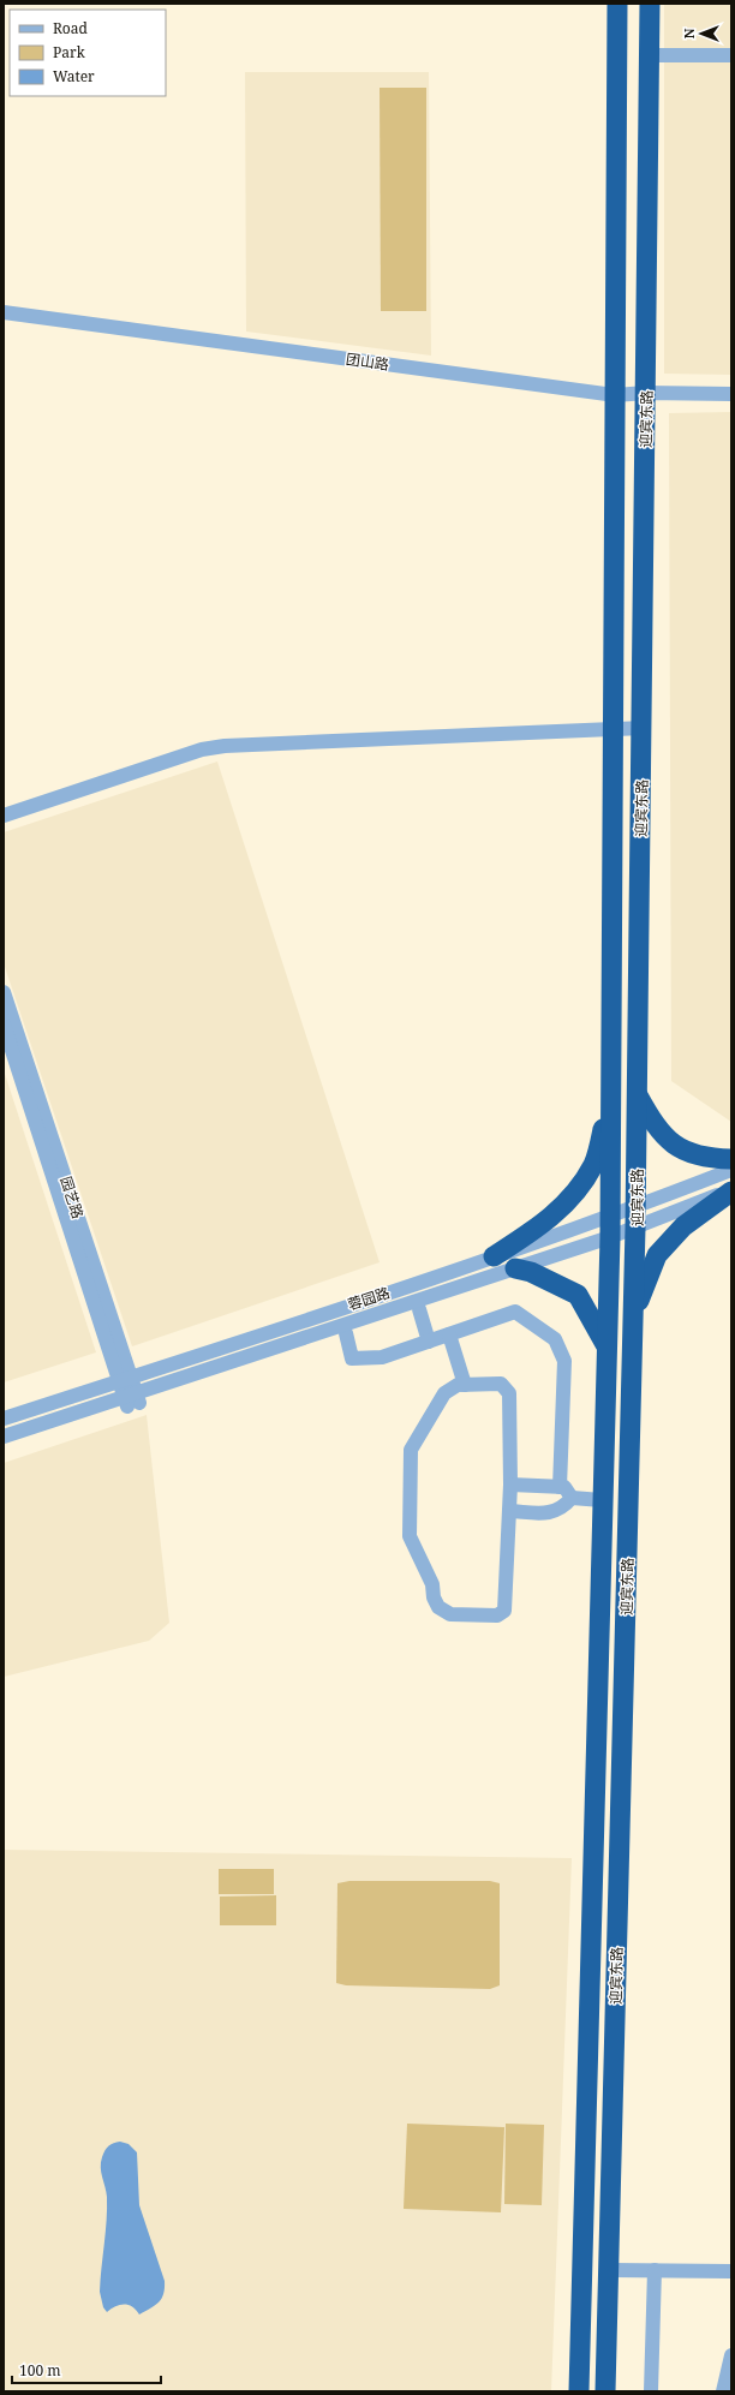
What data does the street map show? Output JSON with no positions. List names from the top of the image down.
{
  "streets": {
    "highway": ["迎宾东路"],
    "street": ["团山路", "园艺路", "蓉园路"]
  },
  "crossings": [
    ["团山路", "迎宾东路"],
    ["迎宾东路", "蓉园路"],
    ["园艺路", "蓉园路"]
  ],
  "legend": ["Road", "Park", "Water"],
  "scale_bar": "100 m",
  "north": "left"
}
